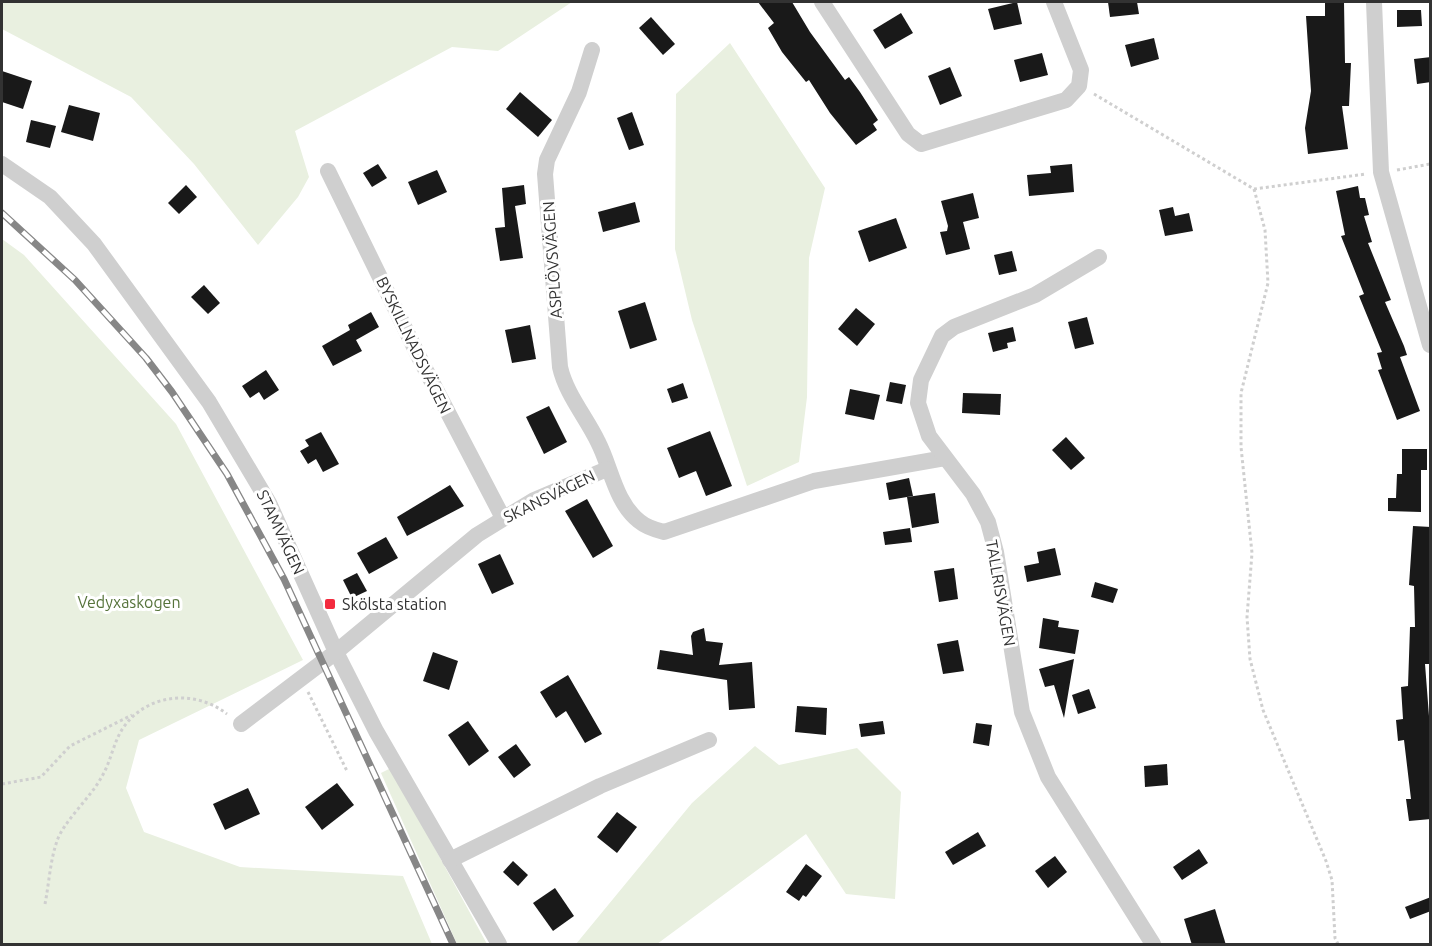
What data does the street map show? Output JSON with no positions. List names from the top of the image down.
{
  "streets": {
    "street": [
      "ASPLÖVSVÄGEN",
      "BYSKILLNADSVÄGEN",
      "SKANSVÄGEN",
      "STAMVÄGEN",
      "TALLRISVÄGEN"
    ]
  },
  "crossings": [
    ["ASPLÖVSVÄGEN", "SKANSVÄGEN"],
    ["BYSKILLNADSVÄGEN", "SKANSVÄGEN"],
    ["SKANSVÄGEN", "STAMVÄGEN"],
    ["SKANSVÄGEN", "TALLRISVÄGEN"]
  ],
  "parks": ["Vedyxaskogen"],
  "places": {
    "transit": ["Skölsta station"]
  }
}
